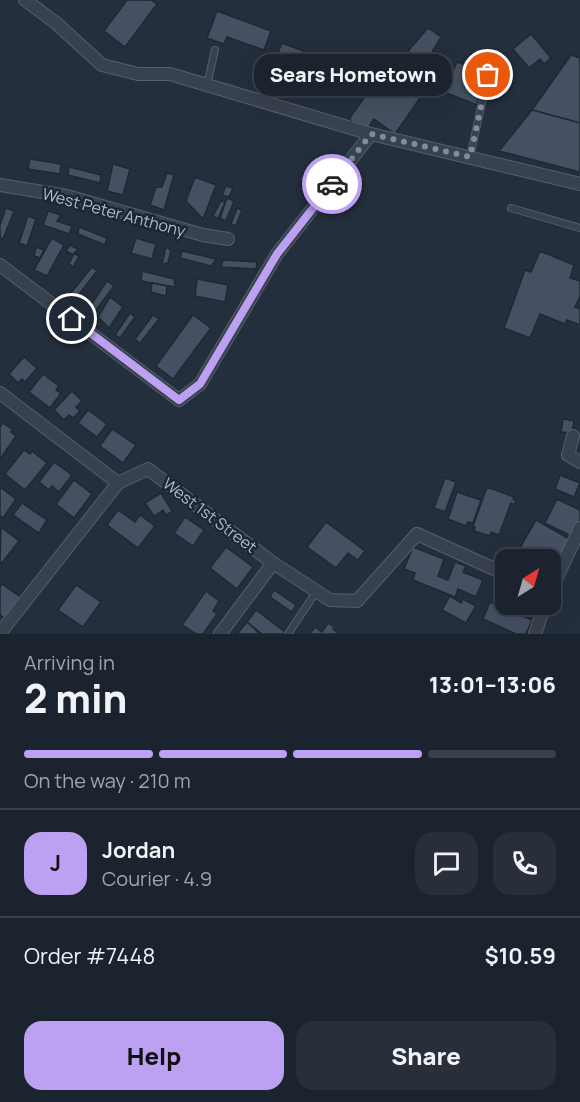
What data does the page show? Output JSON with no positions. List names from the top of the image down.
{
  "streets": {
    "street": ["West Peter Anthony", "West 1st Street"]
  },
  "places": ["Sears Hometown"],
  "north": "top right",
  "page": {
    "bubble": "Sears Hometown",
    "heading": ["2 min", "Arriving in", "13:01–13:06"],
    "panel": [
      "Jordan",
      "Courier · 4.9",
      "Order #7448",
      "$10.59"
    ],
    "bar": "On the way · 210 m",
    "round": "J",
    "buttons": ["Help", "Share"]
  }
}
